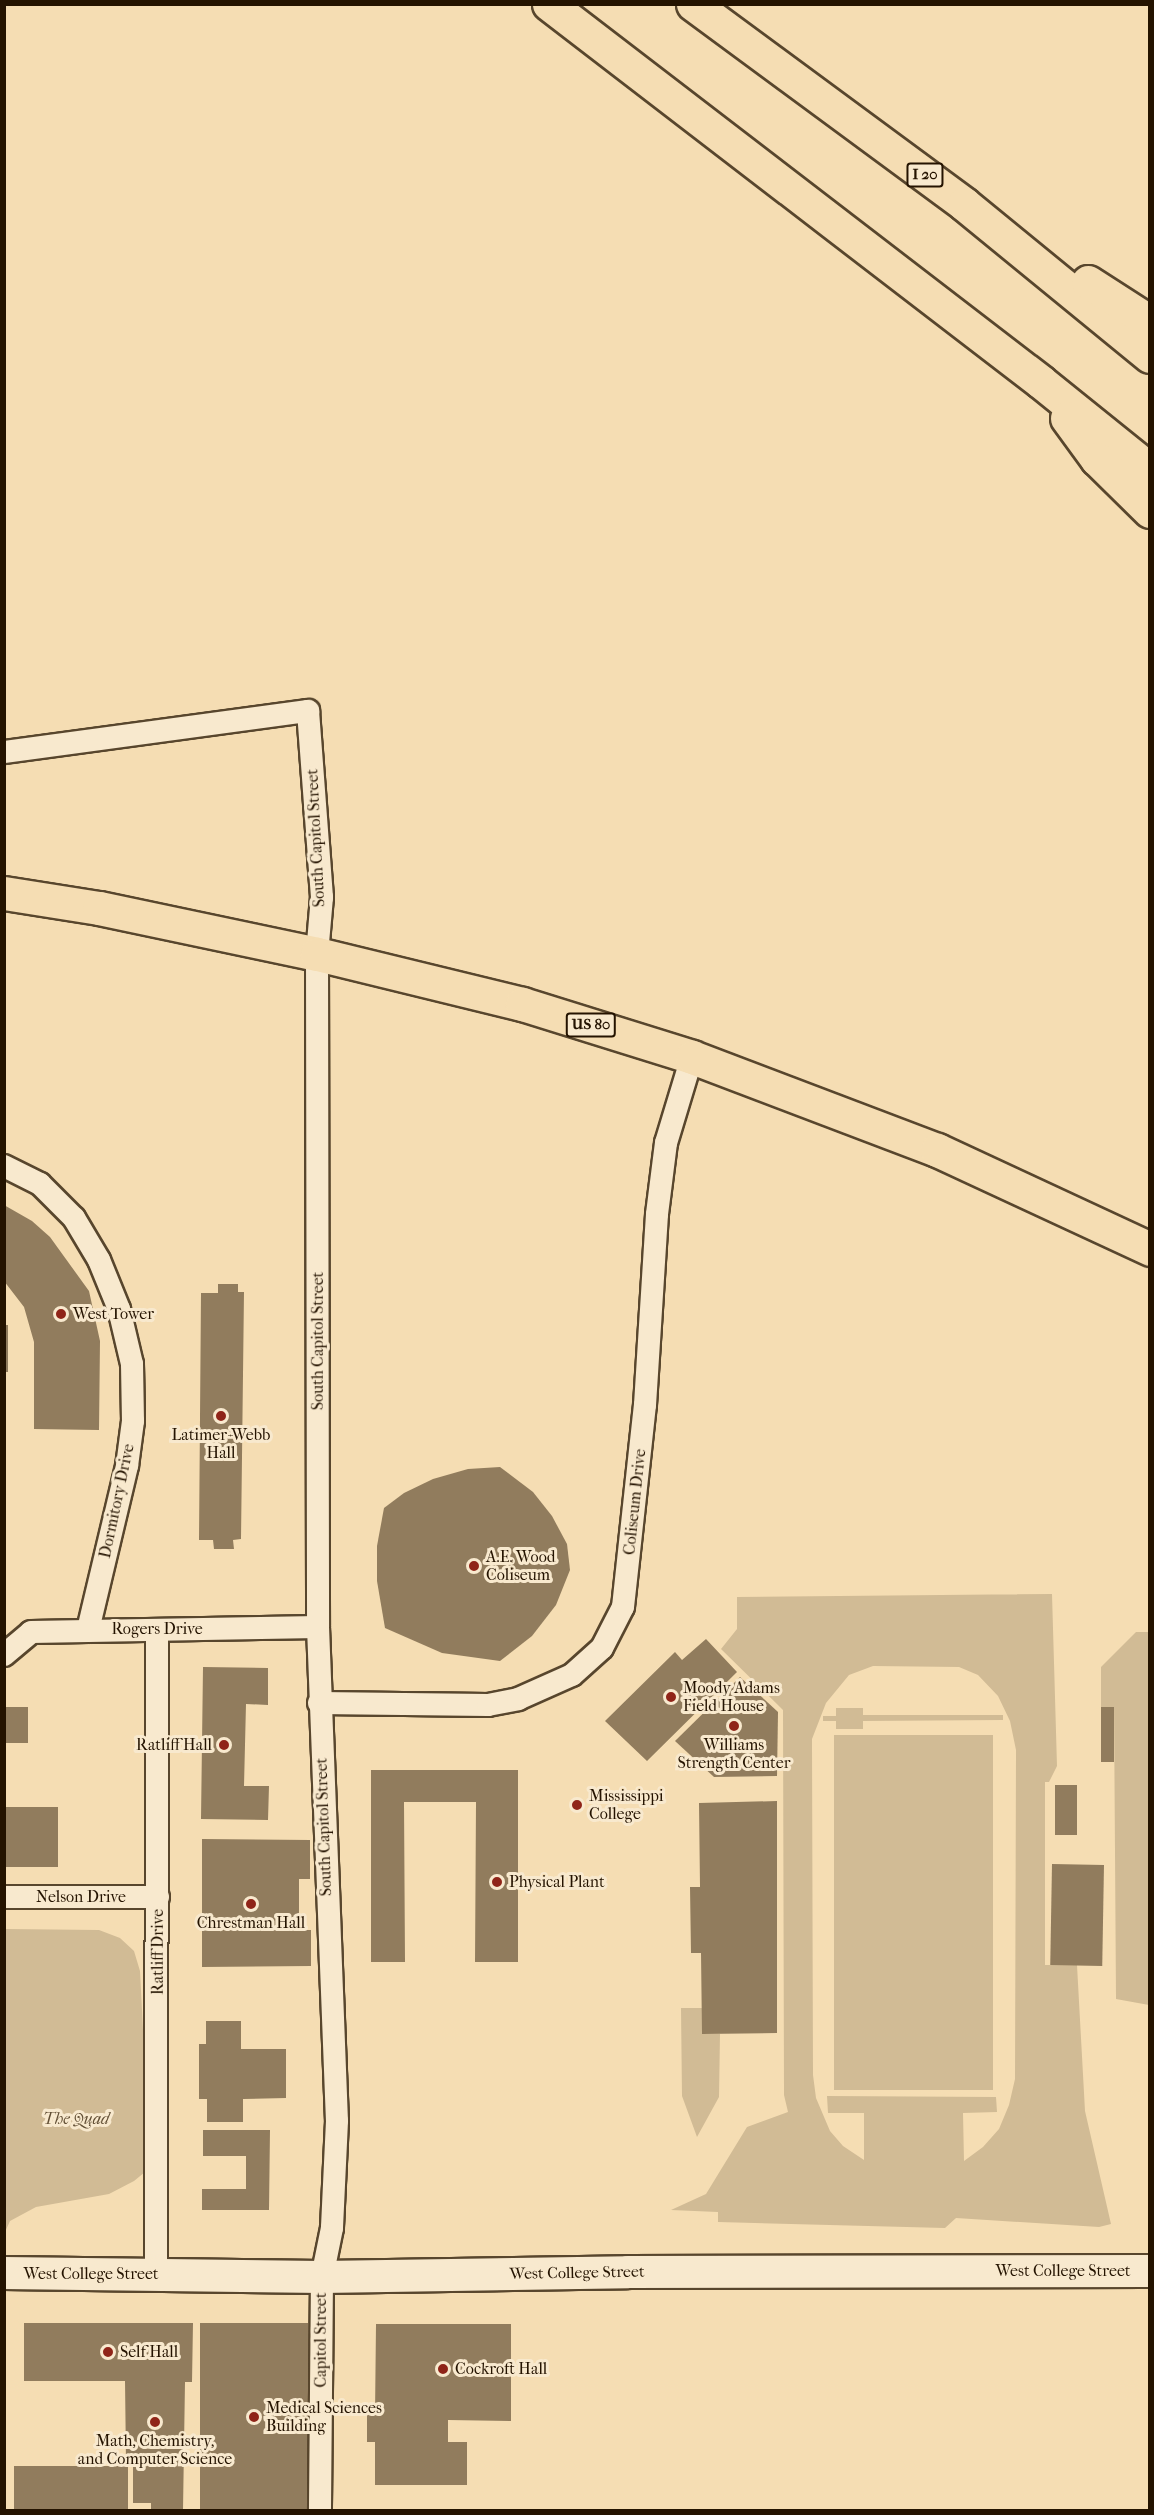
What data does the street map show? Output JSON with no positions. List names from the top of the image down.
{
  "streets": {
    "main road": ["I 20", "US 80"],
    "street": [
      "South Capitol Street",
      "Dormitory Drive",
      "Coliseum Drive",
      "Rogers Drive",
      "Nelson Drive",
      "Ratliff Drive",
      "West College Street",
      "Capitol Street"
    ]
  },
  "crossings": [
    ["South Capitol Street", "US 80"],
    ["South Capitol Street", "Coliseum Drive"],
    ["South Capitol Street", "Rogers Drive"],
    ["South Capitol Street", "West College Street"],
    ["South Capitol Street", "Capitol Street"],
    ["US 80", "Coliseum Drive"],
    ["Dormitory Drive", "Rogers Drive"],
    ["Rogers Drive", "Ratliff Drive"],
    ["Nelson Drive", "Ratliff Drive"],
    ["Ratliff Drive", "West College Street"],
    ["West College Street", "Capitol Street"]
  ],
  "parks": ["The Quad"],
  "places": [
    "West Tower",
    "Latimer-Webb Hall",
    "A.E. Wood Coliseum",
    "Moody Adams Field House",
    "Williams Strength Center",
    "Ratliff Hall",
    "Mississippi College",
    "Physical Plant",
    "Chrestman Hall",
    "Self Hall",
    "Cockroft Hall",
    "Medical Sciences Building",
    "Math, Chemistry, and Computer Science"
  ]
}
